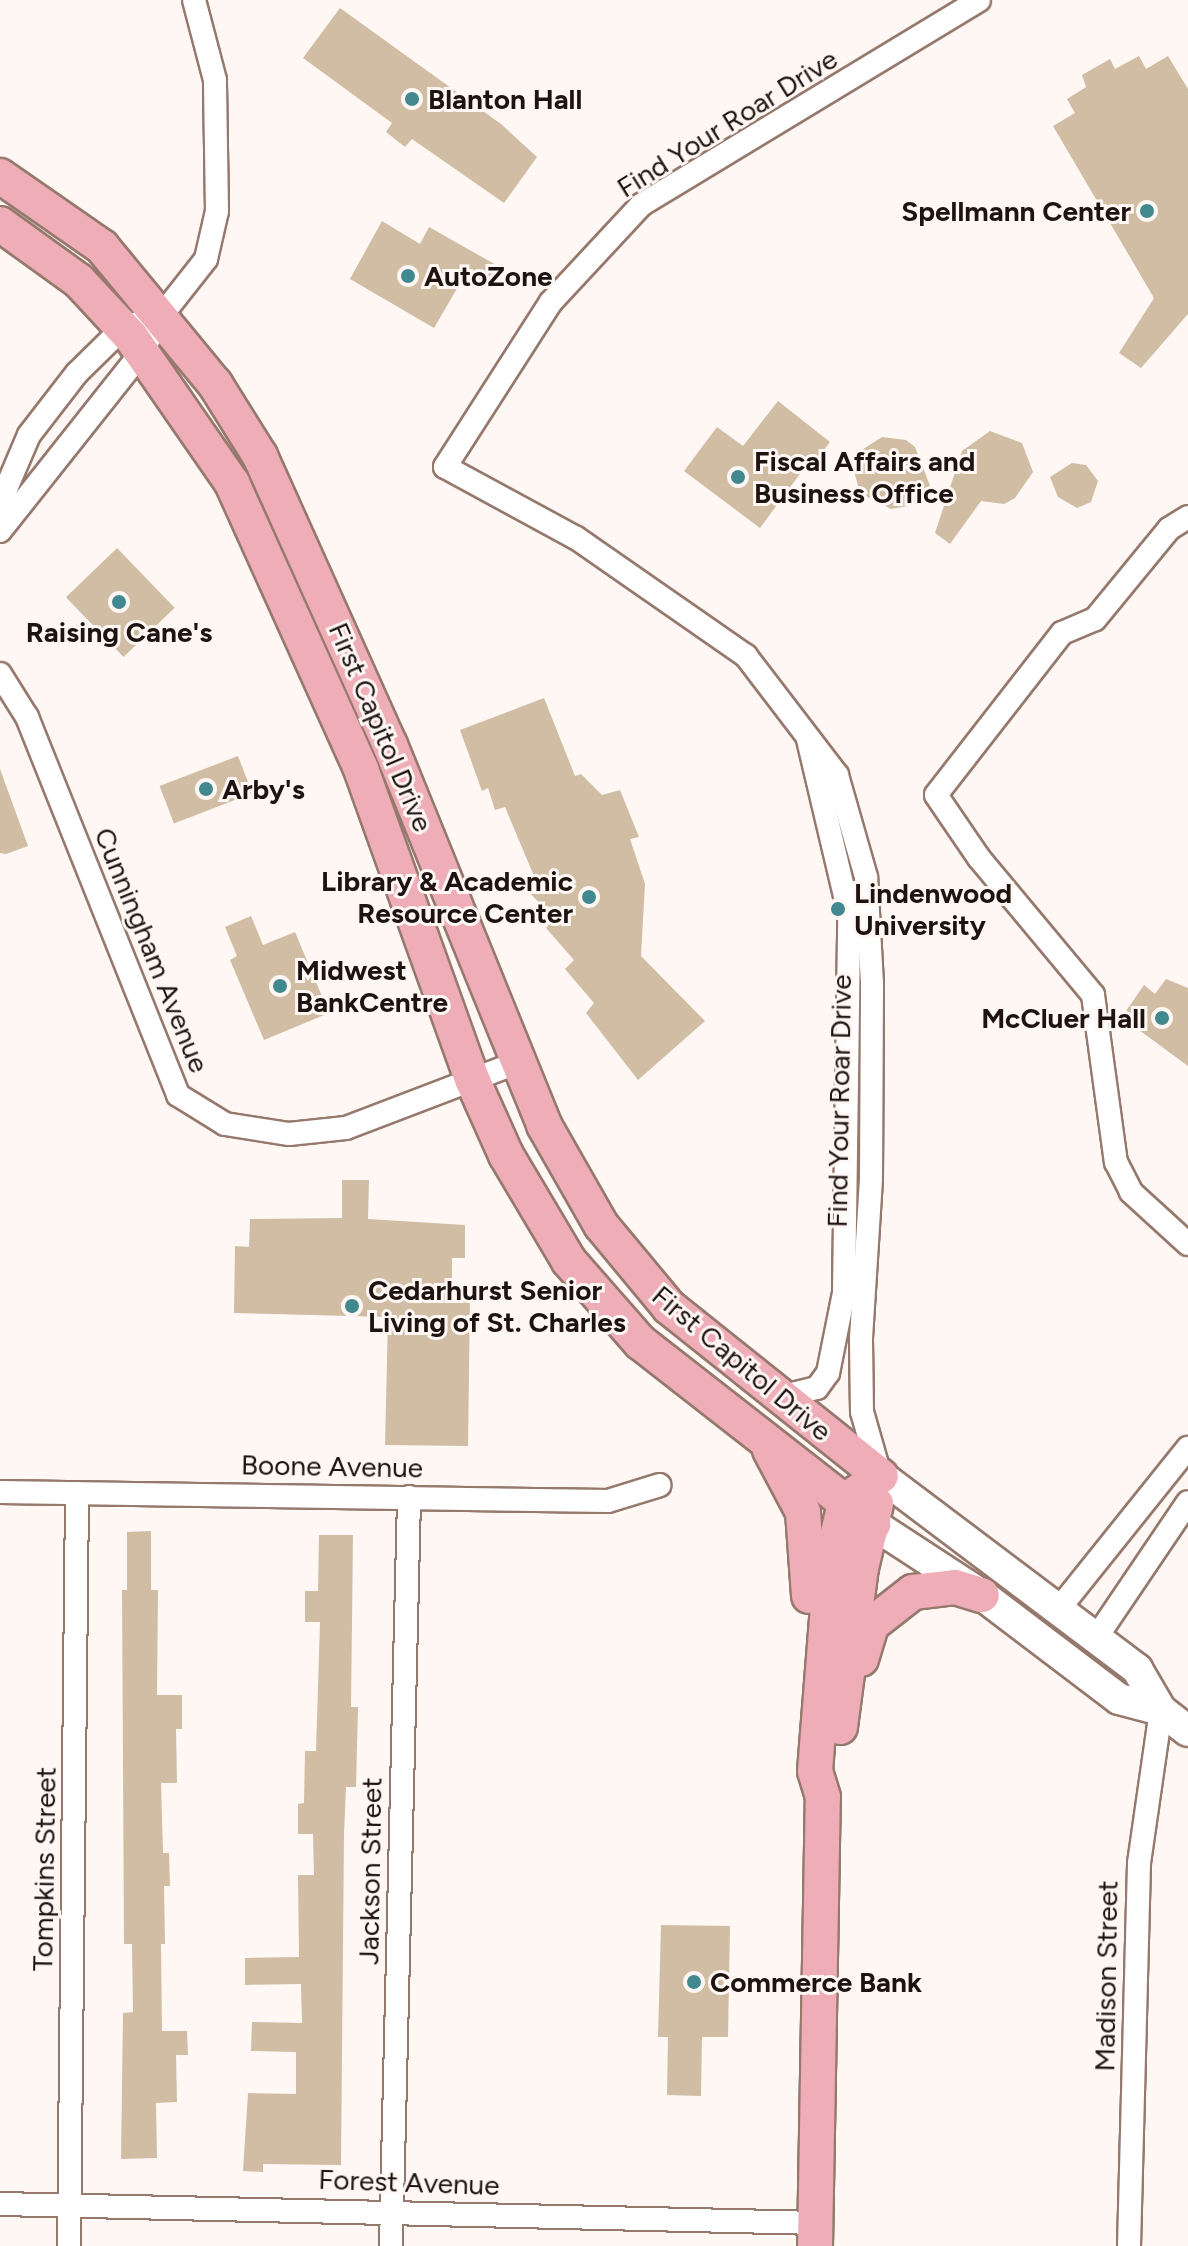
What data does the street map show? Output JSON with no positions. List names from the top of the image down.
{
  "streets": {
    "main road": ["First Capitol Drive"],
    "street": [
      "Find Your Roar Drive",
      "Cunningham Avenue",
      "Boone Avenue",
      "Tompkins Street",
      "Jackson Street",
      "Madison Street",
      "Forest Avenue"
    ]
  },
  "crossings": [
    ["Find Your Roar Drive", "First Capitol Drive"],
    ["First Capitol Drive", "Cunningham Avenue"],
    ["Boone Avenue", "Tompkins Street"],
    ["Boone Avenue", "Jackson Street"],
    ["Tompkins Street", "Forest Avenue"],
    ["Jackson Street", "Forest Avenue"]
  ],
  "places": [
    "Blanton Hall",
    "Spellmann Center",
    "AutoZone",
    "Fiscal Affairs and Business Office",
    "Raising Cane's",
    "Arby's",
    "Library & Academic Resource Center",
    "Lindenwood University",
    "Midwest BankCentre",
    "McCluer Hall",
    "Cedarhurst Senior Living of St. Charles",
    "Commerce Bank"
  ]
}
